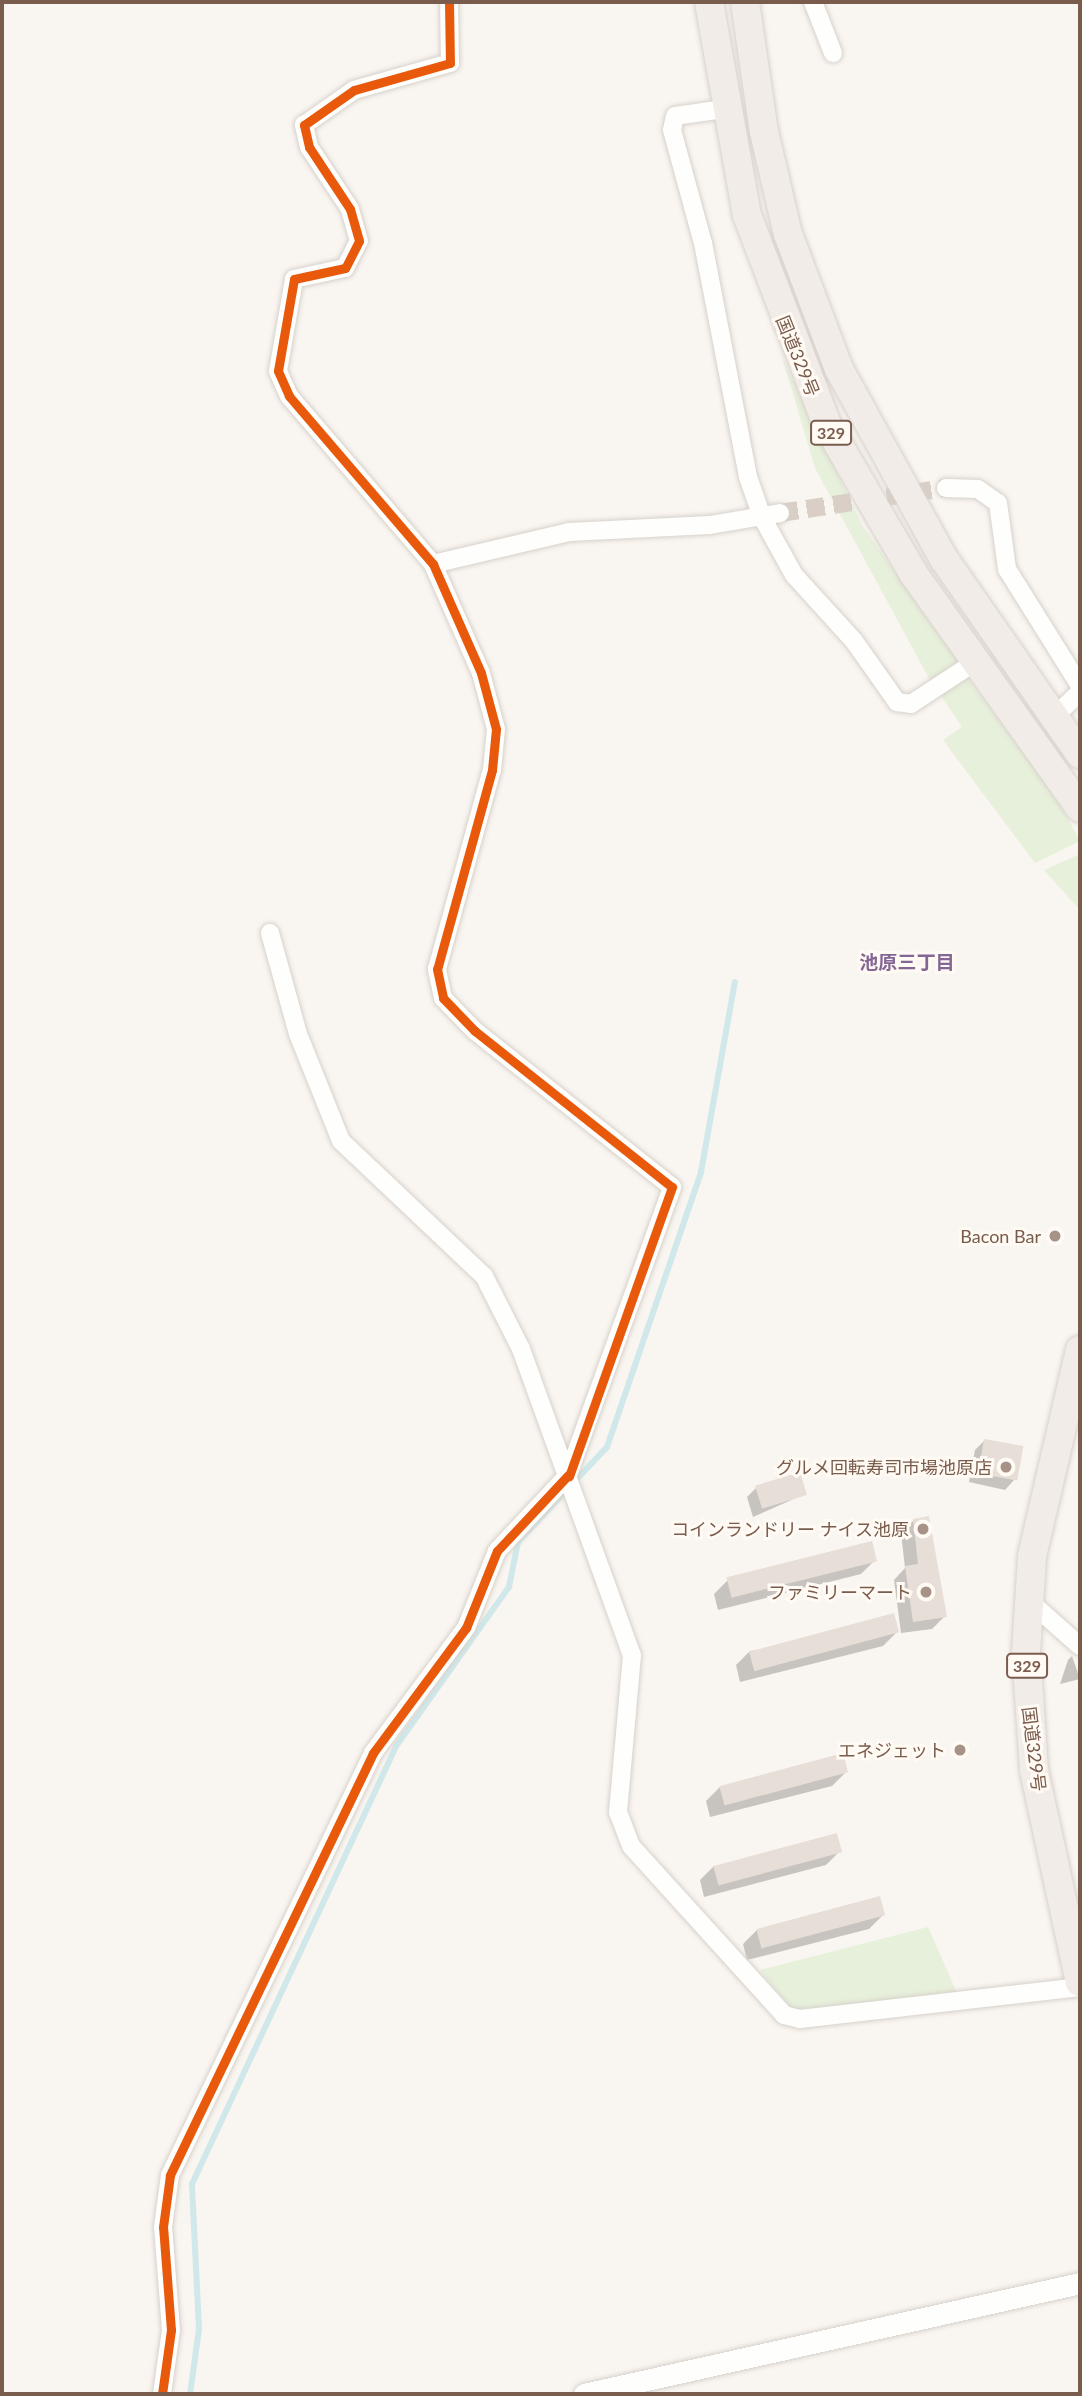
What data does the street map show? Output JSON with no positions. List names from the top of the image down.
{
  "streets": {
    "highway": ["国道329号", "329"]
  },
  "districts": ["池原三丁目"],
  "places": [
    "Bacon Bar",
    "グルメ回転寿司市場池原店",
    "コインランドリー ナイス池原",
    "ファミリーマート",
    "エネジェット"
  ]
}
